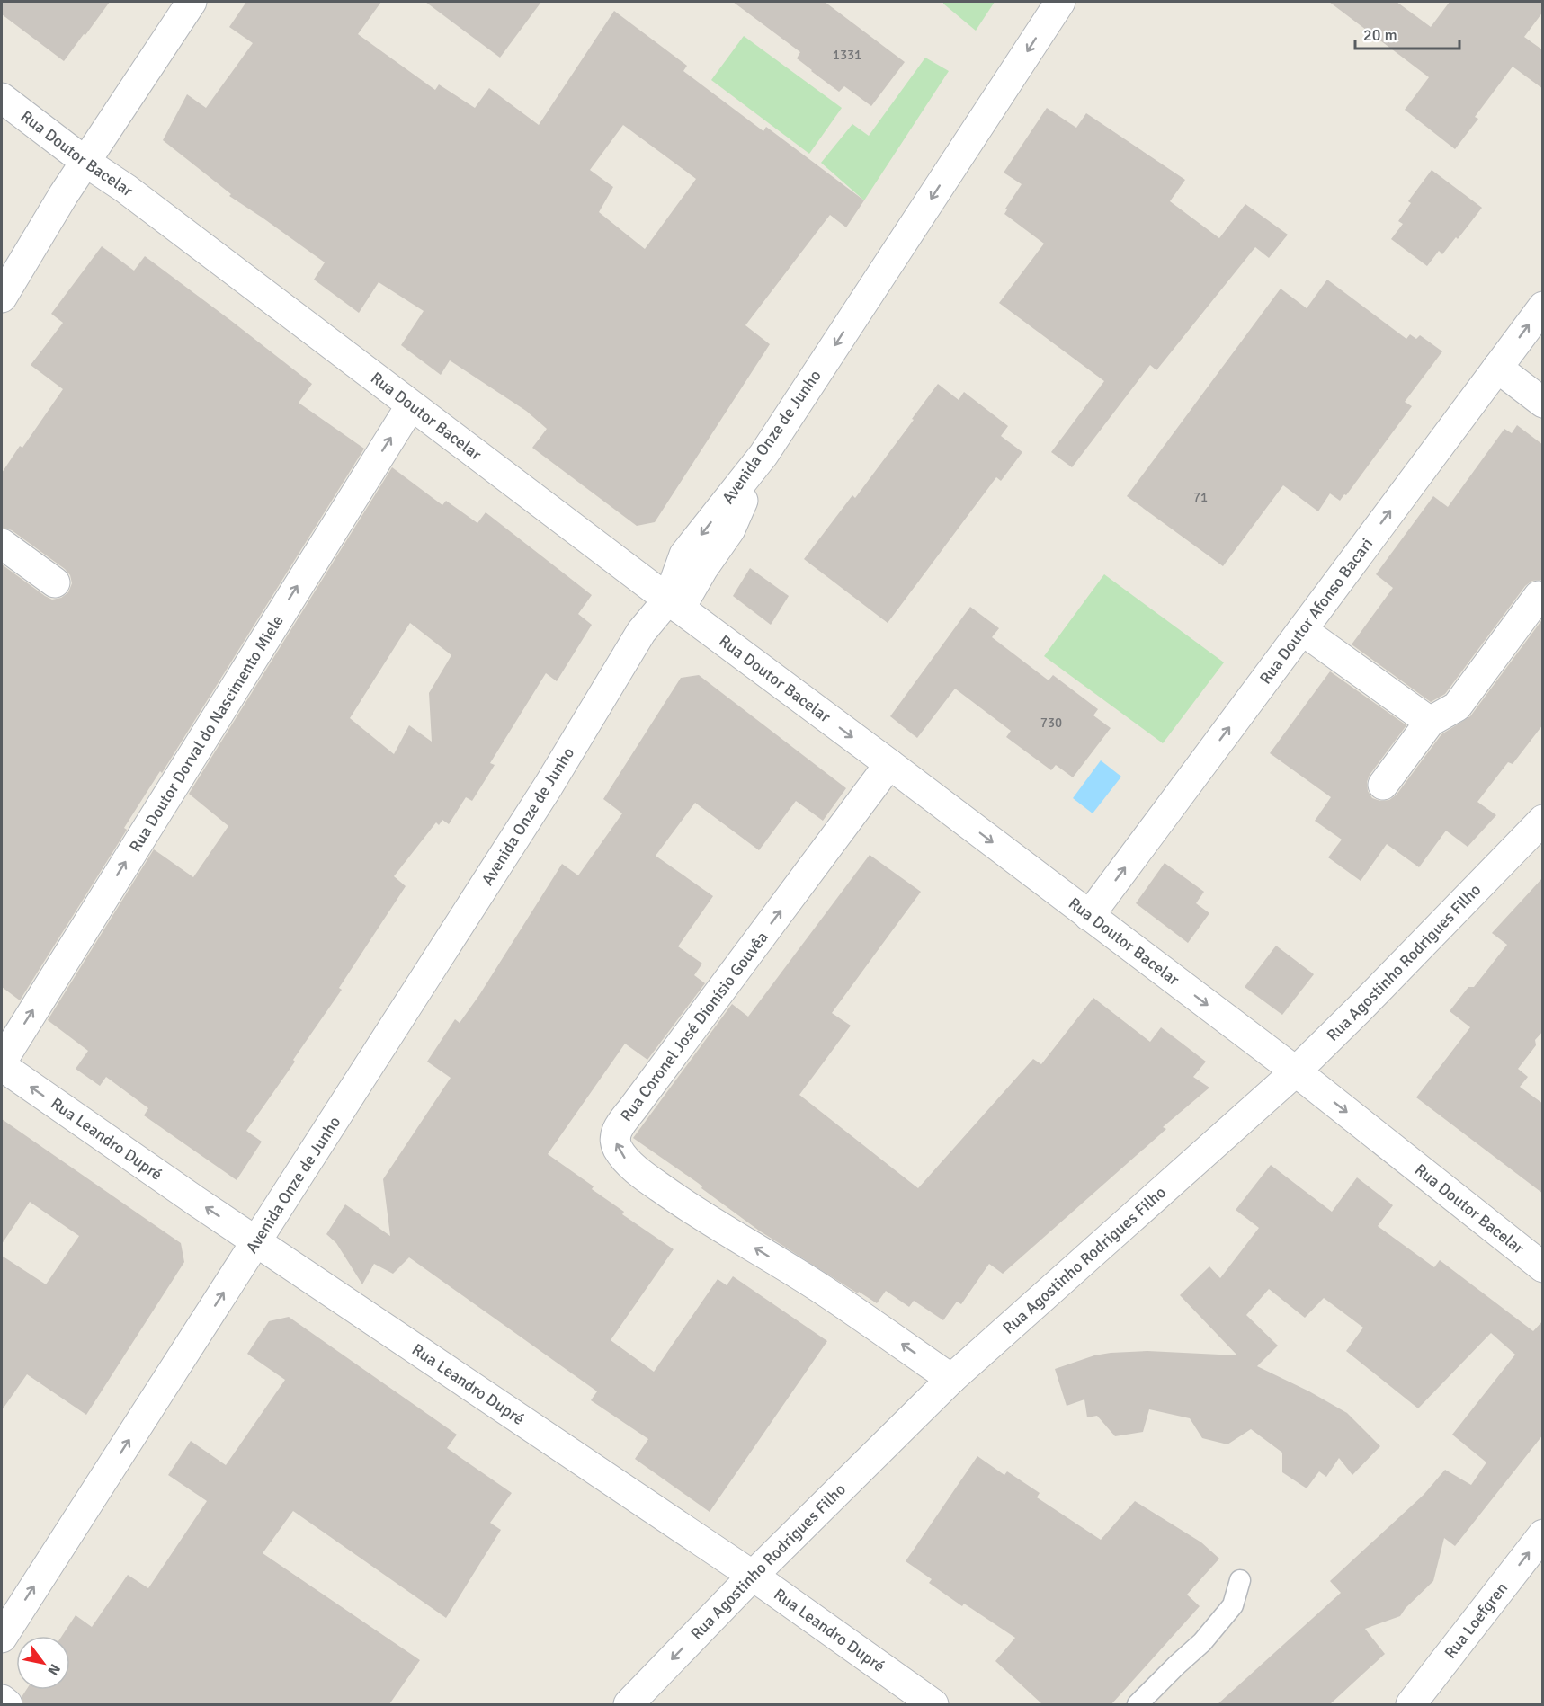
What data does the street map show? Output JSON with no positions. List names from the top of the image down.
{
  "streets": {
    "street": [
      "Rua Doutor Bacelar",
      "Avenida Onze de Junho",
      "Rua Doutor Afonso Bacari",
      "Rua Doutor Dorval do Nascimento Miele",
      "Rua Agostinho Rodrigues Filho",
      "Rua Coronel José Dionísio Gouvêa",
      "Rua Leandro Dupré",
      "Rua Loefgren"
    ]
  },
  "crossings": [
    ["Rua Doutor Bacelar", "Avenida Onze de Junho"],
    ["Rua Doutor Bacelar", "Rua Doutor Afonso Bacari"],
    ["Rua Doutor Bacelar", "Rua Doutor Dorval do Nascimento Miele"],
    ["Rua Doutor Bacelar", "Rua Agostinho Rodrigues Filho"],
    ["Rua Doutor Bacelar", "Rua Coronel José Dionísio Gouvêa"],
    ["Avenida Onze de Junho", "Rua Leandro Dupré"],
    ["Rua Agostinho Rodrigues Filho", "Rua Coronel José Dionísio Gouvêa"],
    ["Rua Agostinho Rodrigues Filho", "Rua Leandro Dupré"]
  ],
  "one_way": ["Rua Doutor Bacelar", "Rua Doutor Dorval do Nascimento Miele", "Rua Loefgren"],
  "house_numbers": ["1331", "71", "730"],
  "scale_bar": "20 m",
  "north": "bottom right"
}
